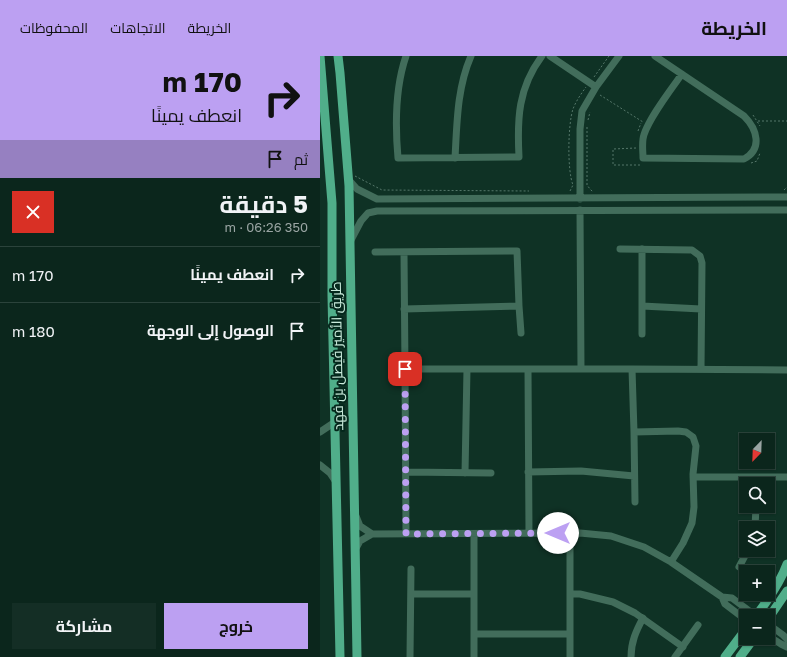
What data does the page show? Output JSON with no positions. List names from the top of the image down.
{
  "streets": {
    "main road": ["طريق الأمير فيصل بن فهد"]
  },
  "north": "bottom left",
  "page": {
    "header": "الخريطة",
    "nav": ["الخريطة", "الاتجاهات", "المحفوظات"],
    "turn": ["170 m", "انعطف يمينًا"],
    "then": "ثم",
    "heading": ["5 دقيقة", "350 m · 06:26"],
    "list": [
      {
        "name": "انعطف يمينًا",
        "value": "170 m"
      },
      {
        "name": "الوصول إلى الوجهة",
        "value": "180 m"
      }
    ],
    "map_buttons": ["+", "−"],
    "buttons": ["خروج", "مشاركة"]
  }
}
